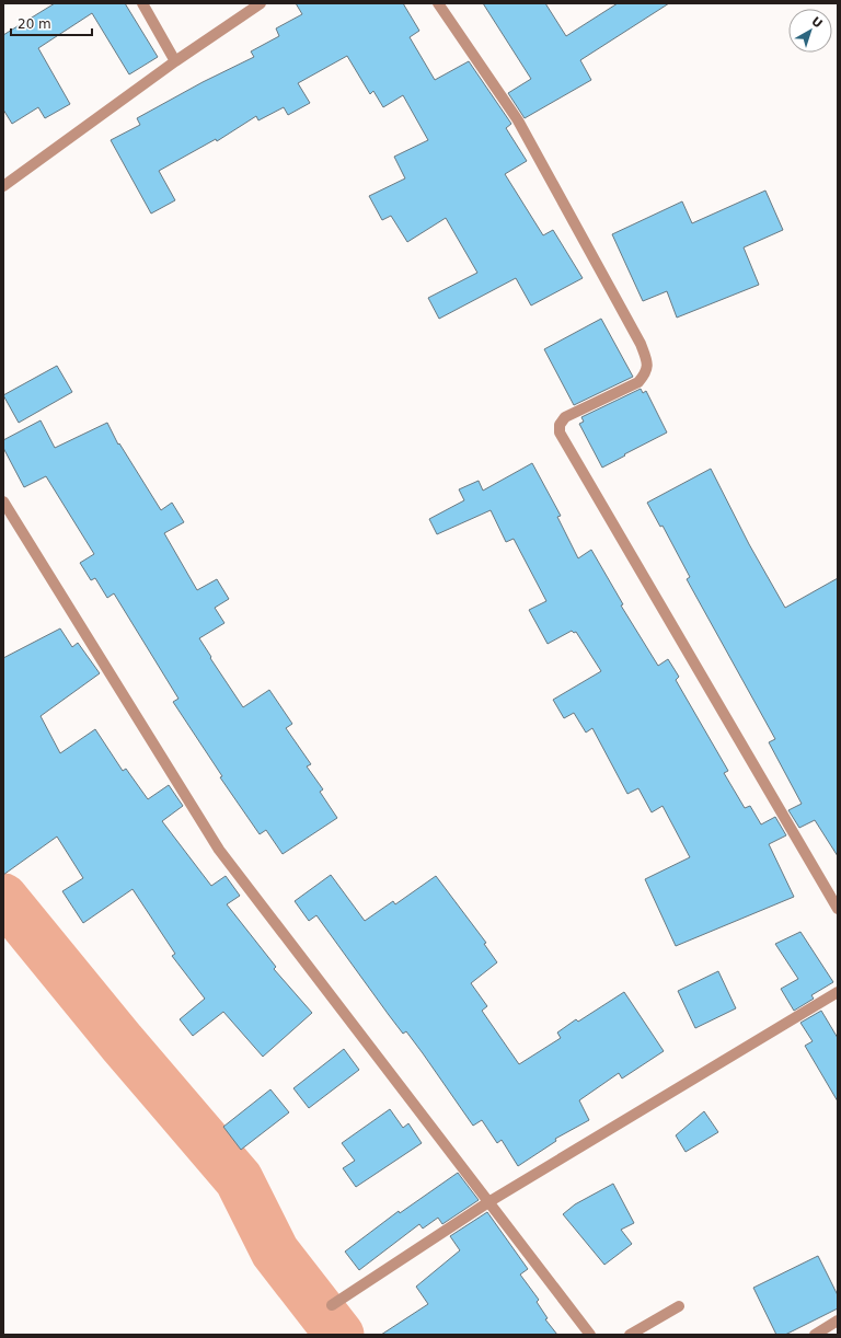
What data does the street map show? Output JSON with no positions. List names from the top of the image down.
{
  "scale_bar": "20 m",
  "north": "top right"
}
